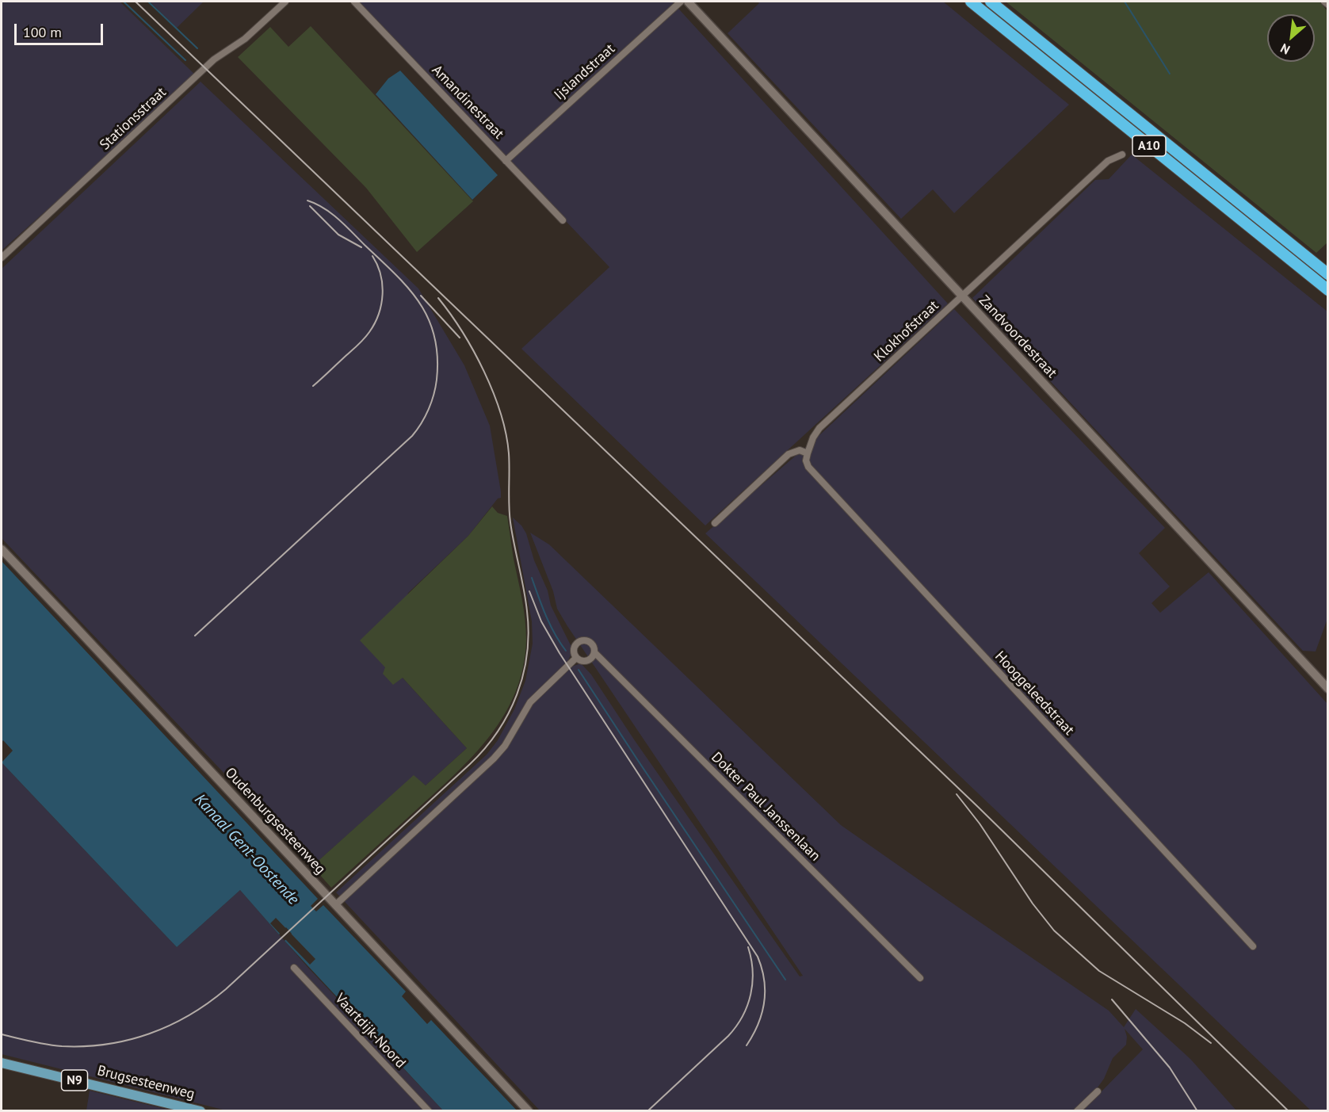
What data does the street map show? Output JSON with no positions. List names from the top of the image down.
{
  "streets": {
    "highway": ["A10"],
    "main road": [
      "Zandvoordestraat",
      "Oudenburgsesteenweg",
      "N9",
      "Brugsesteenweg"
    ],
    "street": [
      "Ijslandstraat",
      "Amandinestraat",
      "Stationsstraat",
      "Klokhofstraat",
      "Hooggeleedstraat",
      "Dokter Paul Janssenlaan",
      "Vaartdijk-Noord"
    ]
  },
  "crossings": [
    ["Ijslandstraat", "Amandinestraat"],
    ["Klokhofstraat", "Zandvoordestraat"],
    ["Klokhofstraat", "Hooggeleedstraat"],
    ["Dokter Paul Janssenlaan", "Oudenburgsesteenweg"]
  ],
  "water": ["Kanaal Gent-Oostende"],
  "scale_bar": "100 m",
  "north": "bottom left"
}
